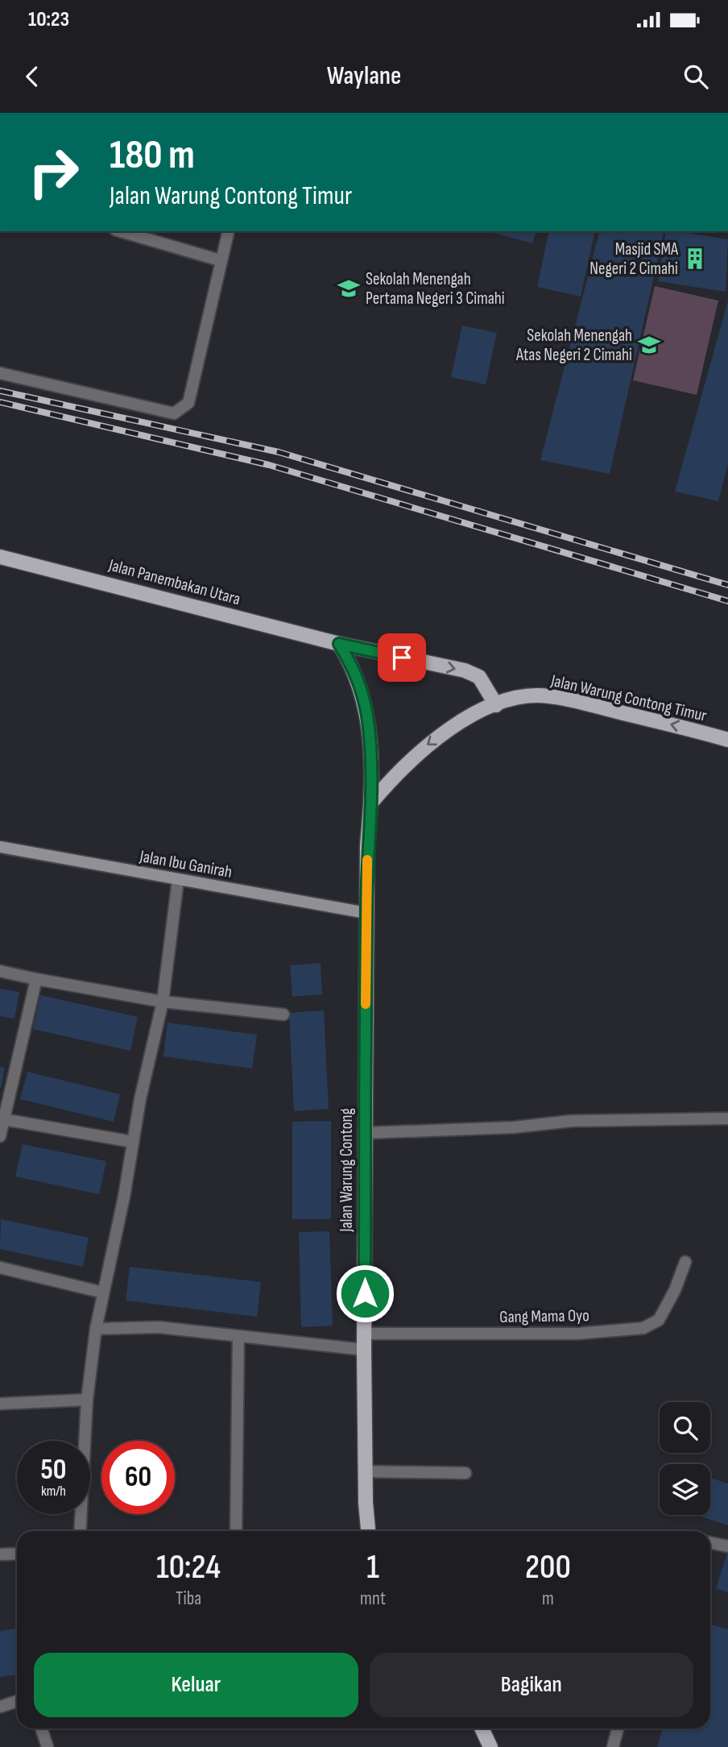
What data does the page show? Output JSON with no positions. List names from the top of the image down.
{
  "streets": {
    "main road": [
      "Jalan Panembakan Utara",
      "Jalan Warung Contong Timur",
      "Jalan Ibu Ganirah",
      "Jalan Warung Contong"
    ],
    "street": ["Gang Mama Oyo"]
  },
  "crossings": [
    ["Jalan Panembakan Utara", "Jalan Warung Contong"],
    ["Jalan Ibu Ganirah", "Jalan Warung Contong"],
    ["Jalan Warung Contong", "Gang Mama Oyo"]
  ],
  "one_way": ["Jalan Warung Contong Timur"],
  "places": {
    "building": ["Masjid SMA Negeri 2 Cimahi"],
    "school or university": ["Sekolah Menengah Pertama Negeri 3 Cimahi", "Sekolah Menengah Atas Negeri 2 Cimahi"]
  },
  "page": {
    "status": "10:23",
    "header": "Waylane",
    "turn": ["180 m", "Jalan Warung Contong Timur"],
    "speed": "50 km/h",
    "limit": "60",
    "eta": [
      "10:24",
      "Tiba",
      "1",
      "mnt",
      "200",
      "m"
    ],
    "buttons": ["Keluar", "Bagikan"]
  }
}
